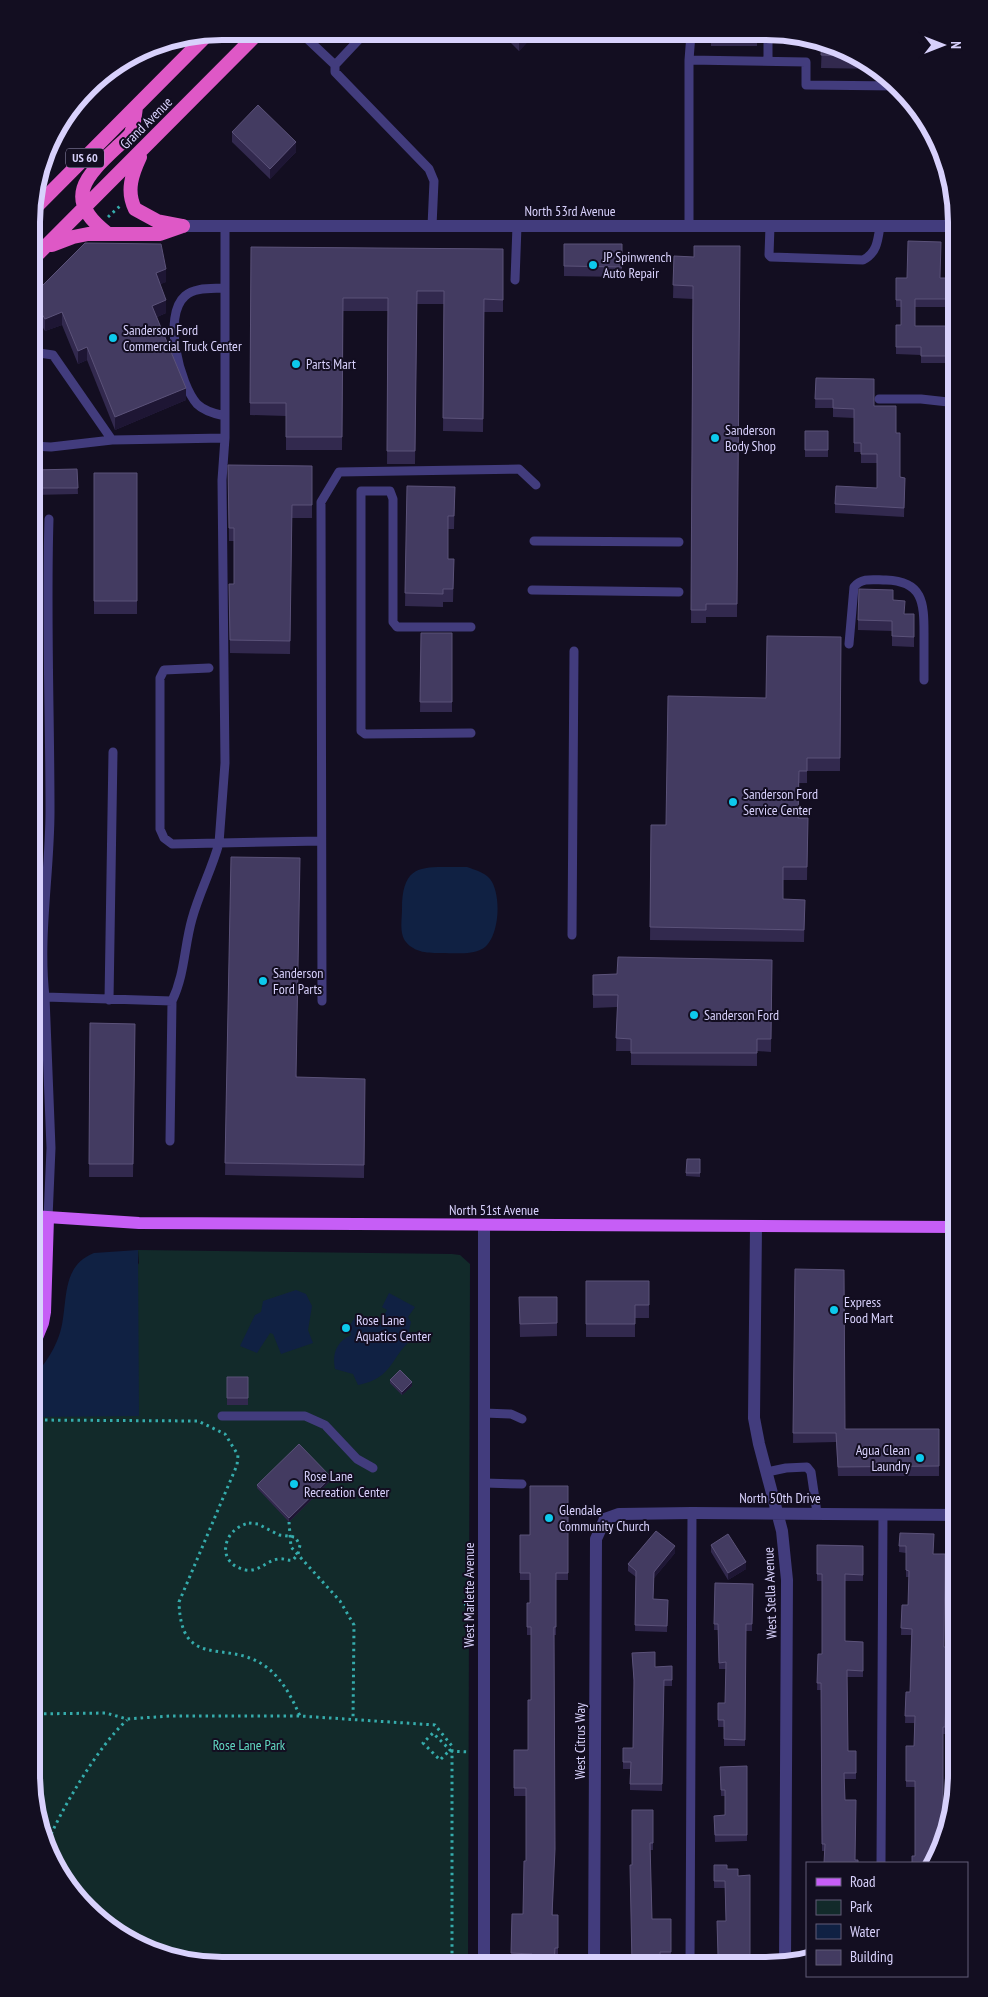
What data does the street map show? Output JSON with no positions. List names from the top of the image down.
{
  "streets": {
    "highway": ["Grand Avenue", "US 60"],
    "main road": ["North 51st Avenue"],
    "street": [
      "North 53rd Avenue",
      "North 50th Drive",
      "West Stella Avenue",
      "West Marlette Avenue",
      "West Citrus Way"
    ]
  },
  "crossings": [
    ["North 51st Avenue", "West Stella Avenue"],
    ["North 51st Avenue", "West Marlette Avenue"],
    ["North 50th Drive", "West Stella Avenue"],
    ["North 50th Drive", "West Citrus Way"]
  ],
  "parks": ["Rose Lane Park"],
  "places": [
    "JP Spinwrench Auto Repair",
    "Sanderson Ford Commercial Truck Center",
    "Parts Mart",
    "Sanderson Body Shop",
    "Sanderson Ford Service Center",
    "Sanderson Ford Parts",
    "Sanderson Ford",
    "Express Food Mart",
    "Rose Lane Aquatics Center",
    "Agua Clean Laundry",
    "Rose Lane Recreation Center",
    "Glendale Community Church"
  ],
  "legend": [
    "Road",
    "Park",
    "Water",
    "Building"
  ],
  "north": "right"
}
